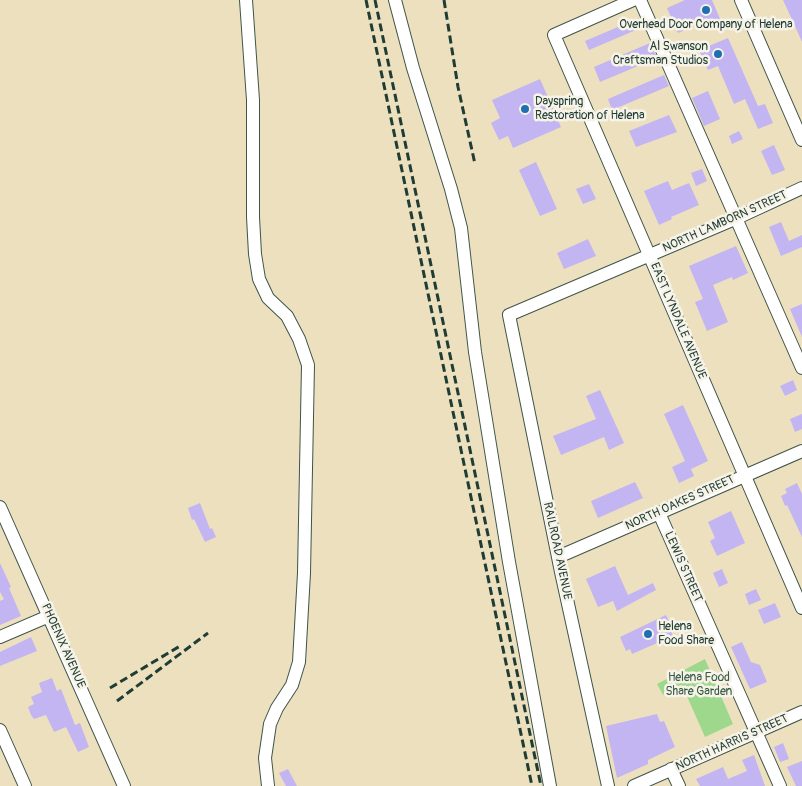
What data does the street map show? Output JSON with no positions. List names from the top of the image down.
{
  "streets": {
    "street": [
      "NORTH LAMBORN STREET",
      "EAST LYNDALE AVENUE",
      "NORTH OAKES STREET",
      "RAILROAD AVENUE",
      "LEWIS STREET",
      "PHOENIX AVENUE",
      "NORTH HARRIS STREET"
    ]
  },
  "crossings": [
    ["NORTH LAMBORN STREET", "EAST LYNDALE AVENUE"],
    ["NORTH LAMBORN STREET", "RAILROAD AVENUE"],
    ["EAST LYNDALE AVENUE", "NORTH OAKES STREET"],
    ["NORTH OAKES STREET", "RAILROAD AVENUE"],
    ["NORTH OAKES STREET", "LEWIS STREET"],
    ["LEWIS STREET", "NORTH HARRIS STREET"]
  ],
  "parks": ["Helena Food Share Garden"],
  "places": [
    "Overhead Door Company of Helena",
    "Al Swanson Craftsman Studios",
    "Dayspring Restoration of Helena",
    "Helena Food Share"
  ]
}
